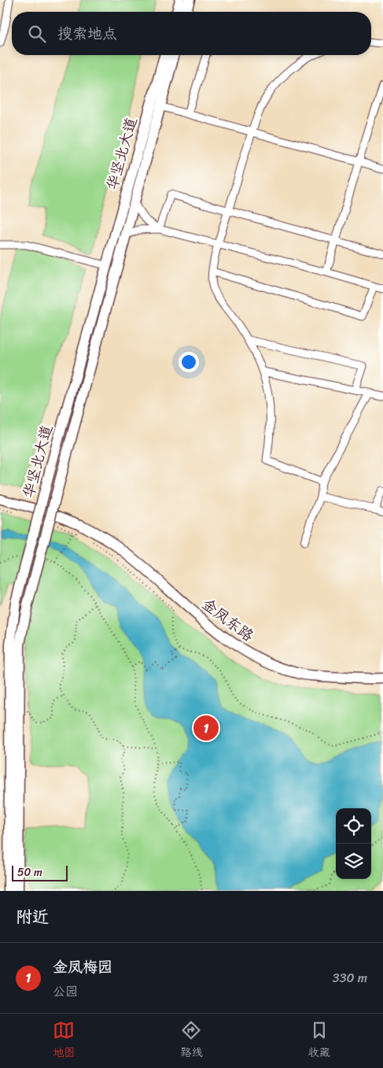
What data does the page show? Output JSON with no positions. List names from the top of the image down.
{
  "streets": {
    "main road": ["华坚北大道", "金凤东路"]
  },
  "scale_bar": "50 m",
  "page": {
    "search": "搜索地点",
    "pins": "1",
    "scale": "50 m",
    "heading": "附近",
    "list": [
      {
        "mark": "1",
        "name": "金凤梅园",
        "note": "公园",
        "value": "330 m"
      }
    ],
    "nav": ["地图", "路线", "收藏"]
  }
}
